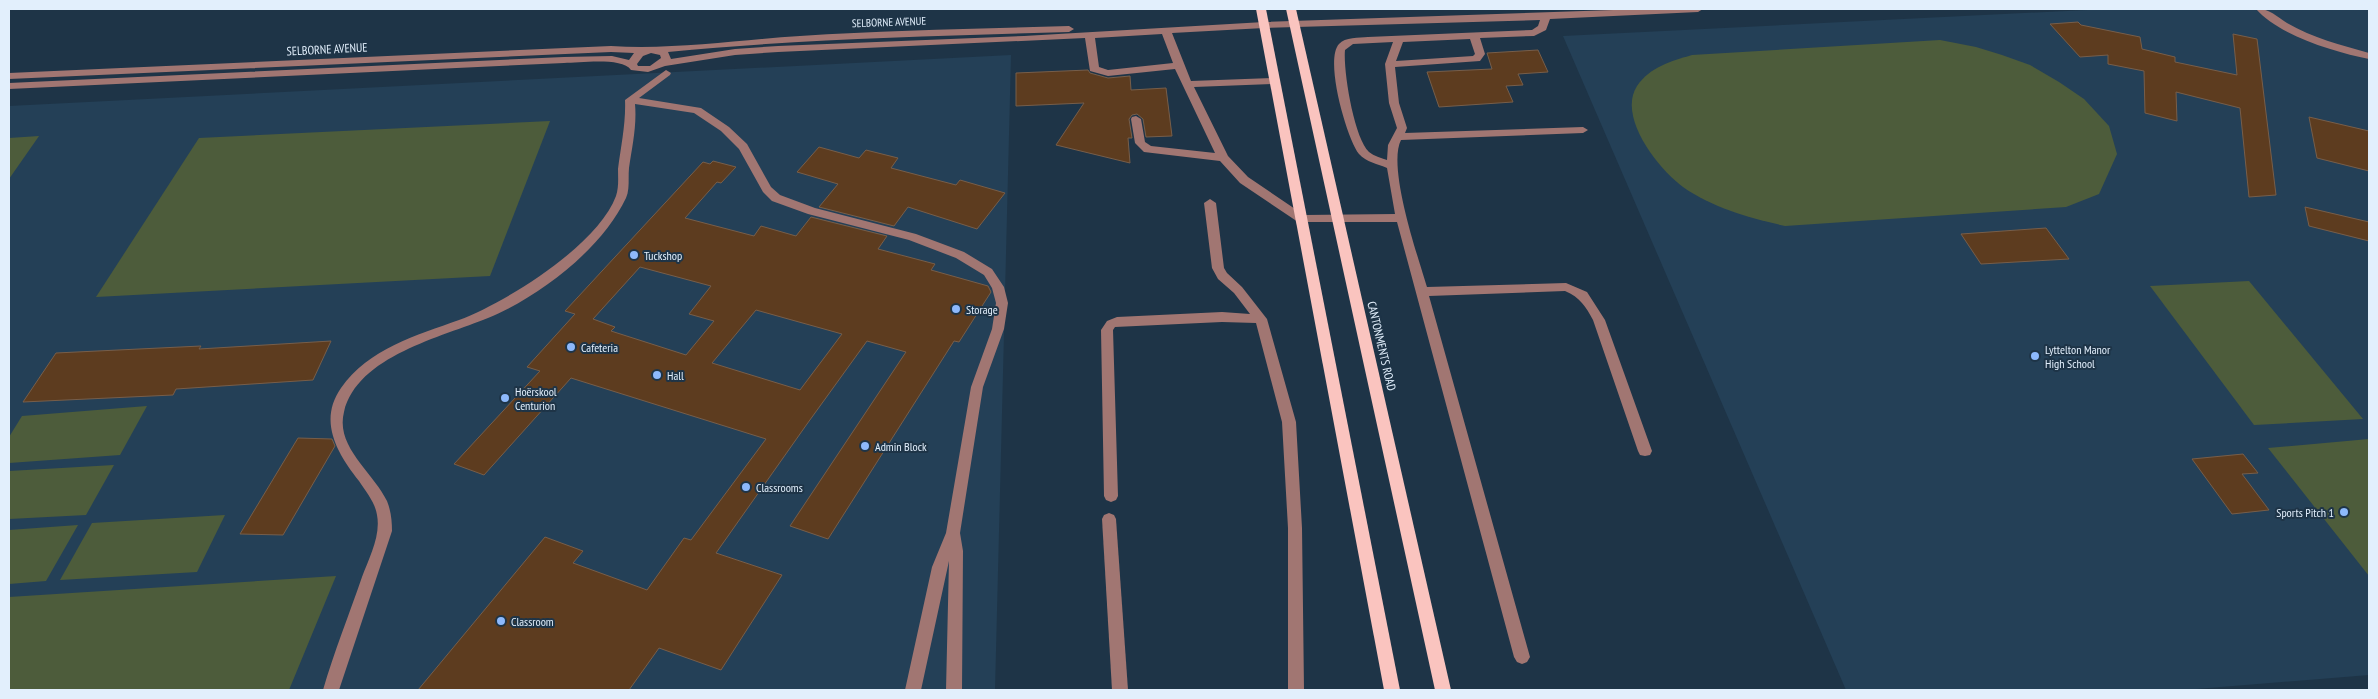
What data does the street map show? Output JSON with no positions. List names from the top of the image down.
{
  "streets": {
    "main road": ["CANTONMENTS ROAD"],
    "street": ["SELBORNE AVENUE"]
  },
  "crossings": [
    ["SELBORNE AVENUE", "CANTONMENTS ROAD"]
  ],
  "places": [
    "Tuckshop",
    "Storage",
    "Cafeteria",
    "Lyttelton Manor High School",
    "Hall",
    "Hoërskool Centurion",
    "Admin Block",
    "Classrooms",
    "Sports Pitch 1",
    "Classroom"
  ]
}
